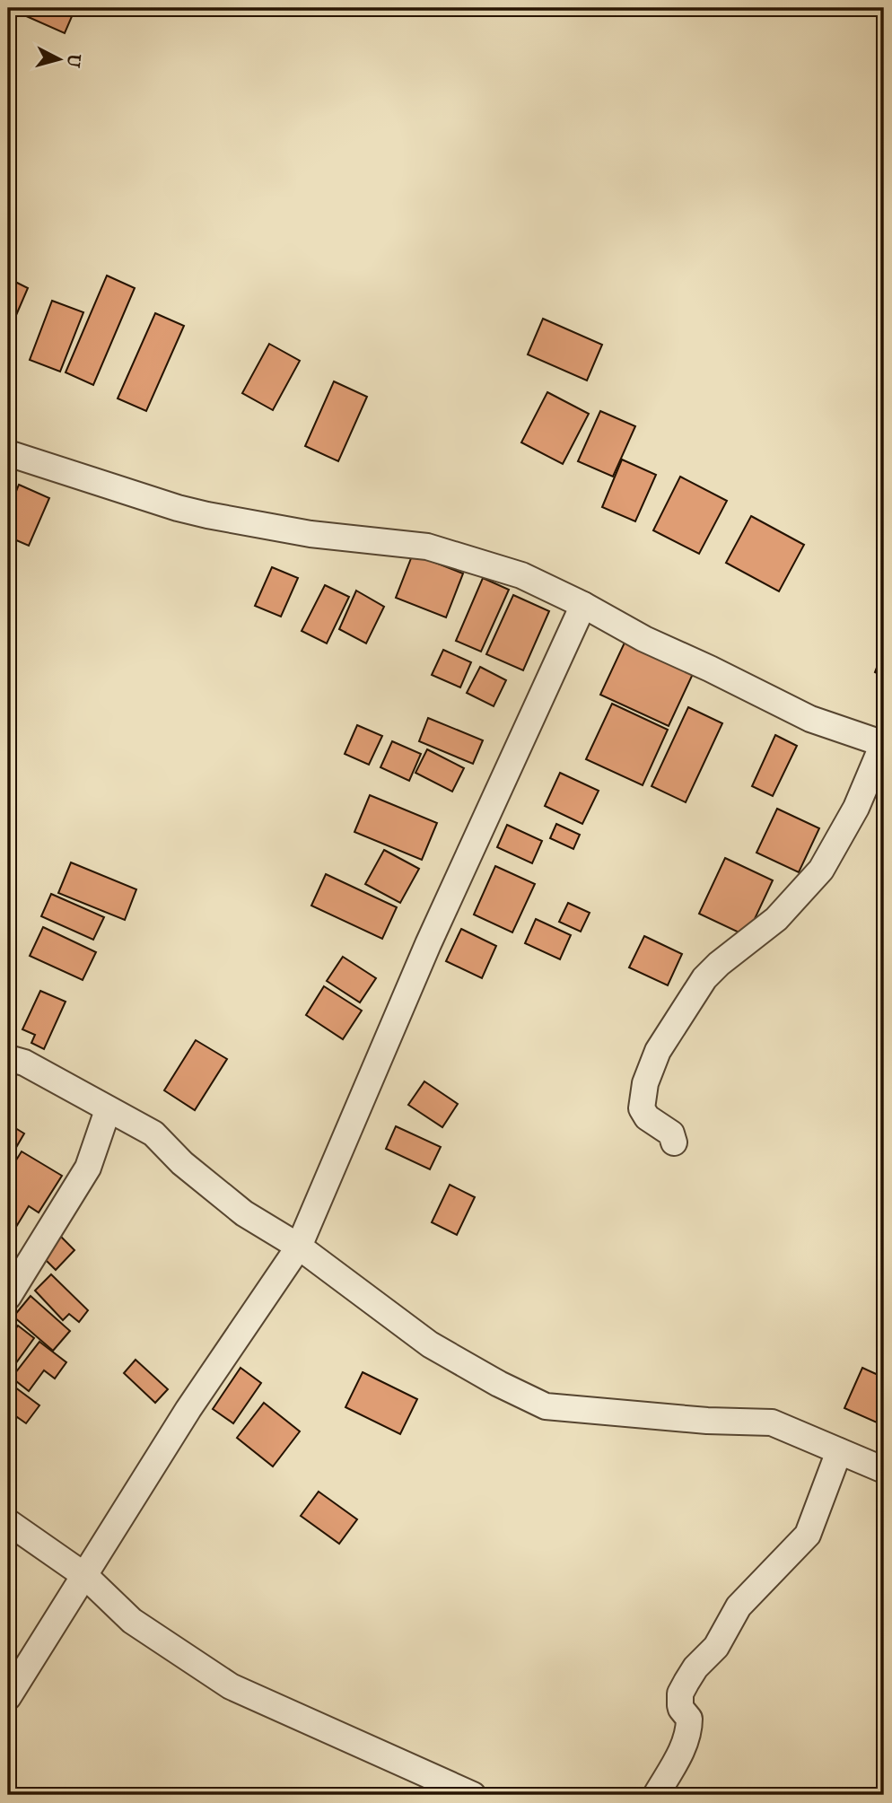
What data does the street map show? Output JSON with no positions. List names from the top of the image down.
{
  "north": "right"
}
